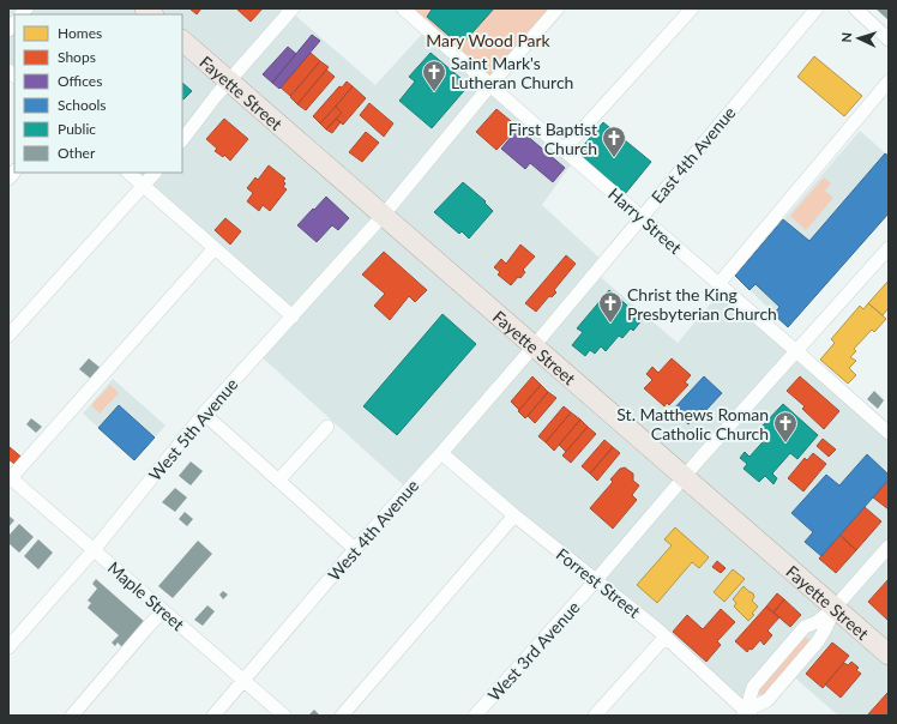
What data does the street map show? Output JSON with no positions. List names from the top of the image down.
{
  "streets": {
    "main road": ["Fayette Street"],
    "street": [
      "East 4th Avenue",
      "Harry Street",
      "West 5th Avenue",
      "West 4th Avenue",
      "Forrest Street",
      "Maple Street",
      "West 3rd Avenue"
    ]
  },
  "crossings": [
    ["Fayette Street", "East 4th Avenue"],
    ["Fayette Street", "West 5th Avenue"],
    ["Fayette Street", "West 4th Avenue"],
    ["Fayette Street", "West 3rd Avenue"],
    ["East 4th Avenue", "Harry Street"],
    ["East 4th Avenue", "West 4th Avenue"],
    ["Harry Street", "West 5th Avenue"],
    ["Harry Street", "West 3rd Avenue"],
    ["West 5th Avenue", "Maple Street"],
    ["West 4th Avenue", "Forrest Street"],
    ["West 4th Avenue", "Maple Street"],
    ["Forrest Street", "West 3rd Avenue"]
  ],
  "parks": ["Mary Wood Park"],
  "places": {
    "church": [
      "Saint Mark's Lutheran Church",
      "First Baptist Church",
      "Christ the King Presbyterian Church",
      "St. Matthews Roman Catholic Church"
    ]
  },
  "legend": [
    "Homes",
    "Shops",
    "Offices",
    "Schools",
    "Public",
    "Other"
  ],
  "north": "left"
}
